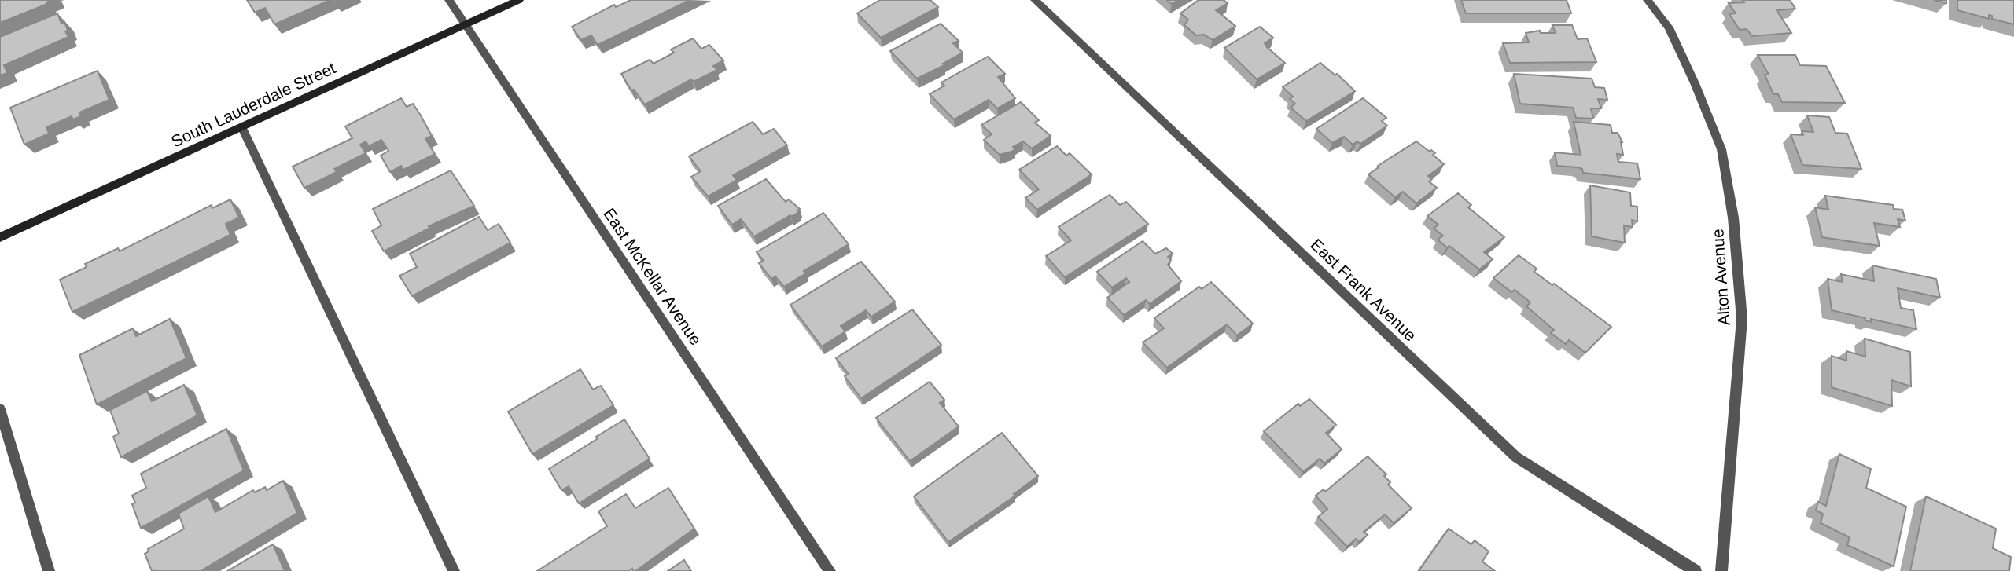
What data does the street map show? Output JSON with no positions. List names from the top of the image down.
{
  "streets": {
    "street": [
      "South Lauderdale Street",
      "East McKellar Avenue",
      "Alton Avenue",
      "East Frank Avenue"
    ]
  },
  "crossings": [
    ["South Lauderdale Street", "East McKellar Avenue"]
  ]
}
